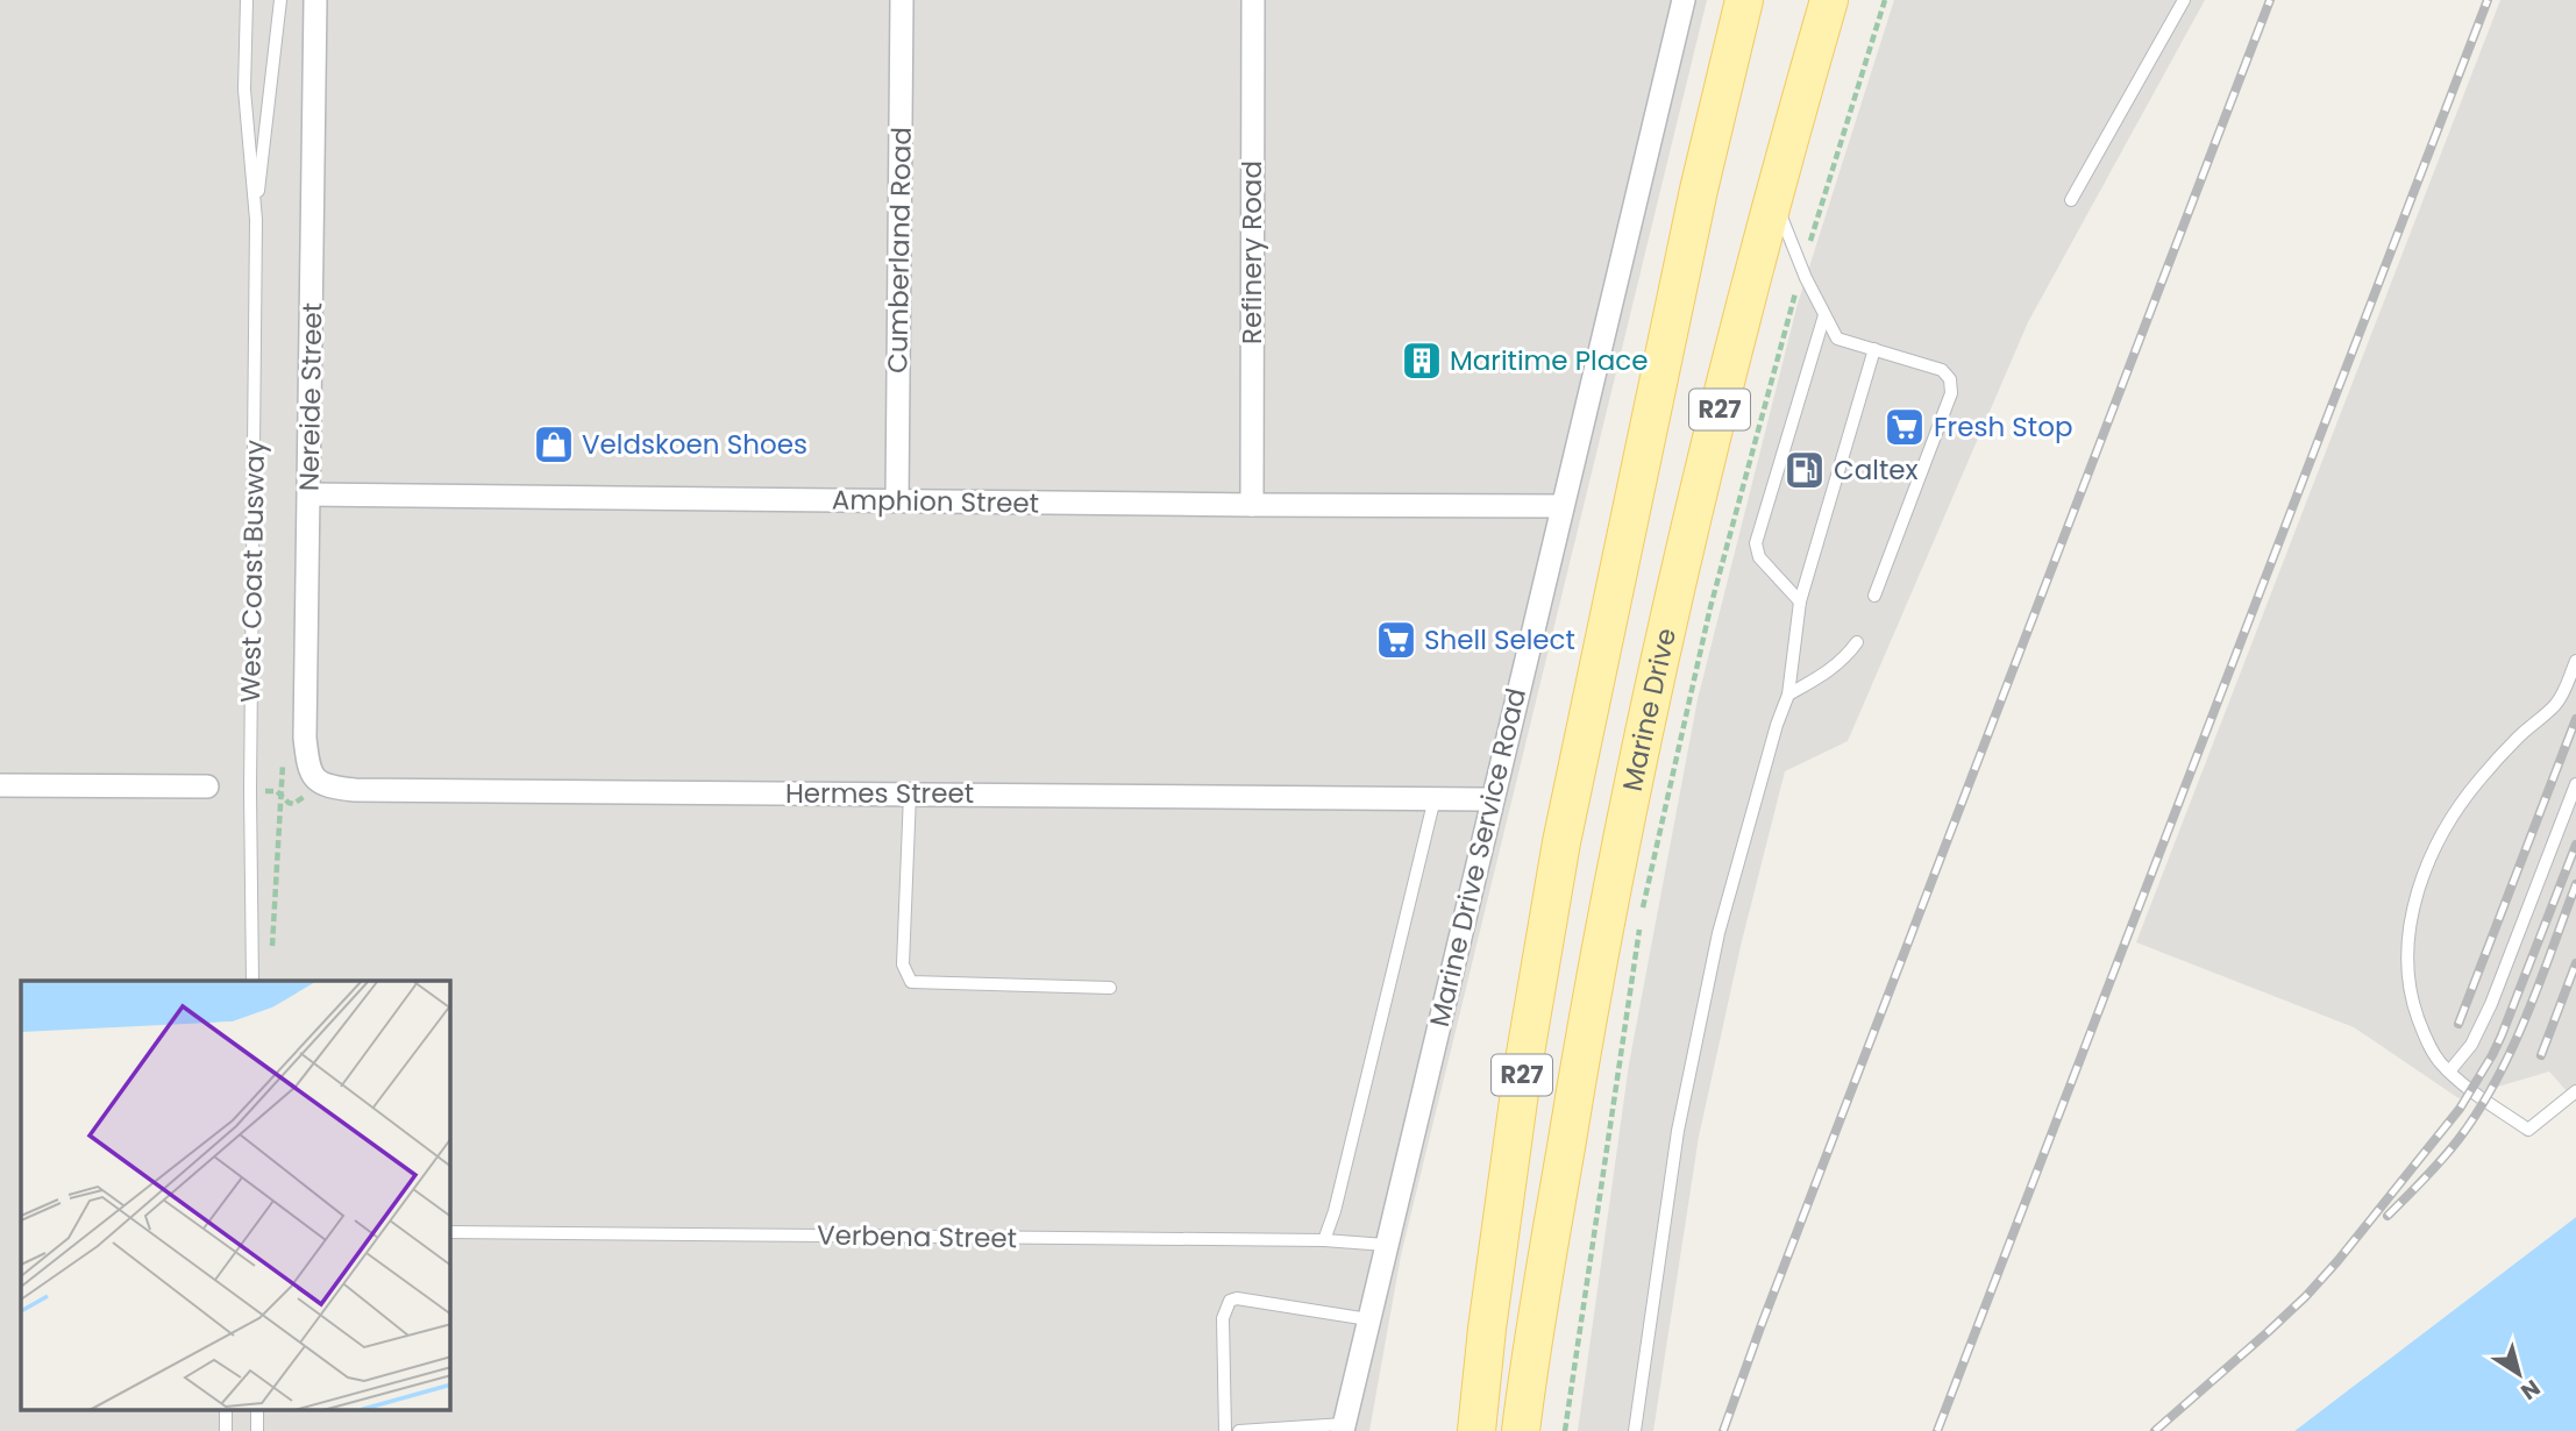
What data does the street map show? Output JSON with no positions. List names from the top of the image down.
{
  "streets": {
    "main road": ["R27", "Marine Drive"],
    "street": [
      "Cumberland Road",
      "Refinery Road",
      "Nereide Street",
      "Amphion Street",
      "Hermes Street",
      "Marine Drive Service Road"
    ],
    "lane": ["West Coast Busway", "Verbena Street"]
  },
  "crossings": [
    ["Cumberland Road", "Amphion Street"],
    ["Refinery Road", "Amphion Street"],
    ["Nereide Street", "Amphion Street"],
    ["Nereide Street", "Hermes Street"],
    ["Amphion Street", "Marine Drive Service Road"],
    ["Hermes Street", "Marine Drive Service Road"],
    ["Marine Drive Service Road", "Verbena Street"]
  ],
  "places": {
    "building": ["Maritime Place"],
    "supermarket": ["Fresh Stop", "Shell Select"],
    "shop": ["Veldskoen Shoes"],
    "fuel station": ["Caltex"]
  },
  "north": "bottom right"
}
